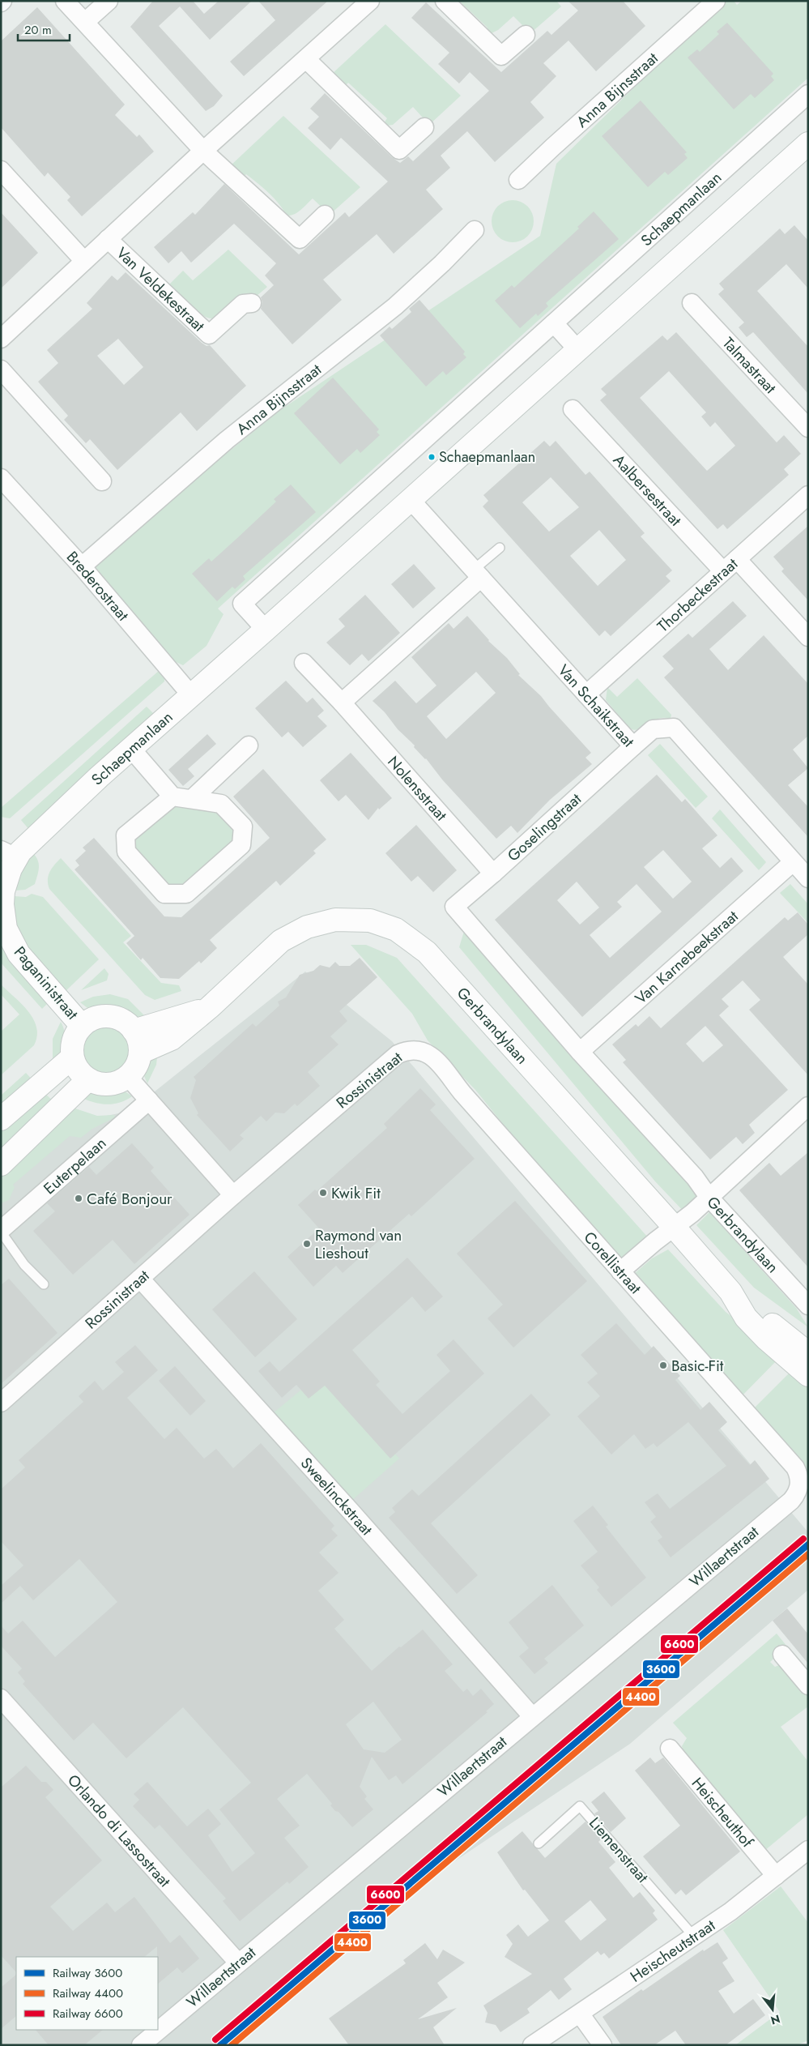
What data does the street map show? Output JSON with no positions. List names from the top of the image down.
{
  "streets": {
    "street": [
      "Anna Bijnsstraat",
      "Schaepmanlaan",
      "Van Veldekestraat",
      "Talmastraat",
      "Aalbersestraat",
      "Brederostraat",
      "Thorbeckestraat",
      "Van Schaikstraat",
      "Nolensstraat",
      "Goselingstraat",
      "Van Karnebeekstraat",
      "Paganinistraat",
      "Gerbrandylaan",
      "Rossinistraat",
      "Euterpelaan",
      "Corellistraat",
      "Sweelinckstraat",
      "Willaertstraat",
      "Heischeuthof",
      "Orlando di Lassostraat",
      "Heischeutstraat"
    ],
    "lane": ["Liemenstraat"]
  },
  "crossings": [
    ["Anna Bijnsstraat", "Brederostraat"],
    ["Schaepmanlaan", "Brederostraat"],
    ["Schaepmanlaan", "Van Schaikstraat"],
    ["Schaepmanlaan", "Paganinistraat"],
    ["Aalbersestraat", "Thorbeckestraat"],
    ["Thorbeckestraat", "Van Schaikstraat"],
    ["Van Schaikstraat", "Goselingstraat"],
    ["Van Schaikstraat", "Van Karnebeekstraat"],
    ["Nolensstraat", "Goselingstraat"],
    ["Goselingstraat", "Gerbrandylaan"],
    ["Van Karnebeekstraat", "Gerbrandylaan"],
    ["Paganinistraat", "Gerbrandylaan"],
    ["Rossinistraat", "Corellistraat"],
    ["Rossinistraat", "Sweelinckstraat"],
    ["Corellistraat", "Willaertstraat"],
    ["Sweelinckstraat", "Willaertstraat"],
    ["Willaertstraat", "Orlando di Lassostraat"],
    ["Heischeuthof", "Heischeutstraat"],
    ["Liemenstraat", "Heischeutstraat"]
  ],
  "places": [
    "Schaepmanlaan",
    "Kwik Fit",
    "Café Bonjour",
    "Raymond van Lieshout",
    "Basic-Fit"
  ],
  "lines": ["rail line 6600", "rail line 3600", "rail line 4400"],
  "legend": ["Railway 3600", "Railway 4400", "Railway 6600"],
  "scale_bar": "20 m",
  "north": "bottom"
}
